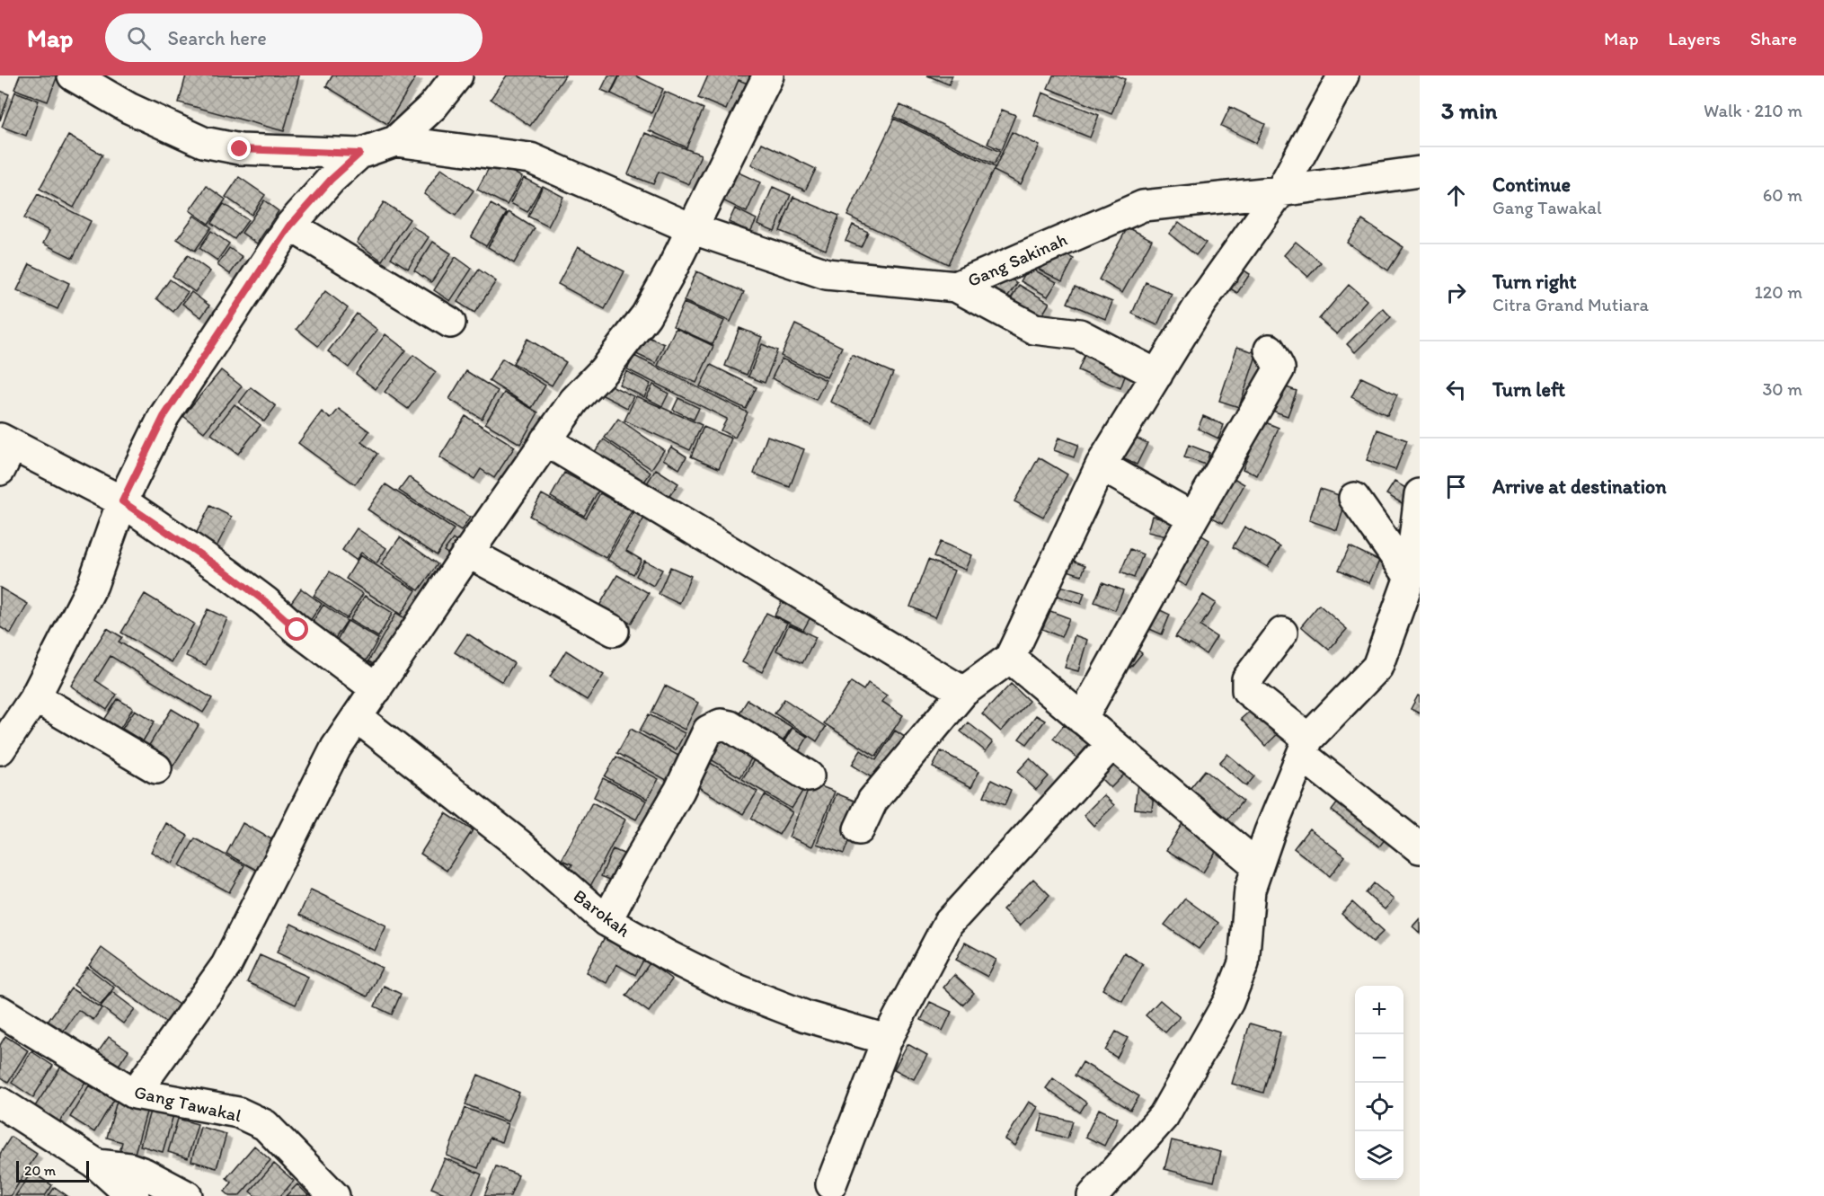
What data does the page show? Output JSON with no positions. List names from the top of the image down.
{
  "streets": {
    "street": ["Gang Sakinah", "Barokah", "Gang Tawakal"]
  },
  "scale_bar": "20 m",
  "page": {
    "header": "Map",
    "search": "Search here",
    "nav": ["Map", "Layers", "Share"],
    "heading": ["3 min", "Walk · 210 m"],
    "list": [
      ["Continue", "Gang Tawakal", "60 m"],
      ["Turn right", "Citra Grand Mutiara", "120 m"],
      ["Turn left", "30 m"],
      "Arrive at destination"
    ],
    "map_buttons": ["+", "−"],
    "scale": "20 m"
  }
}
